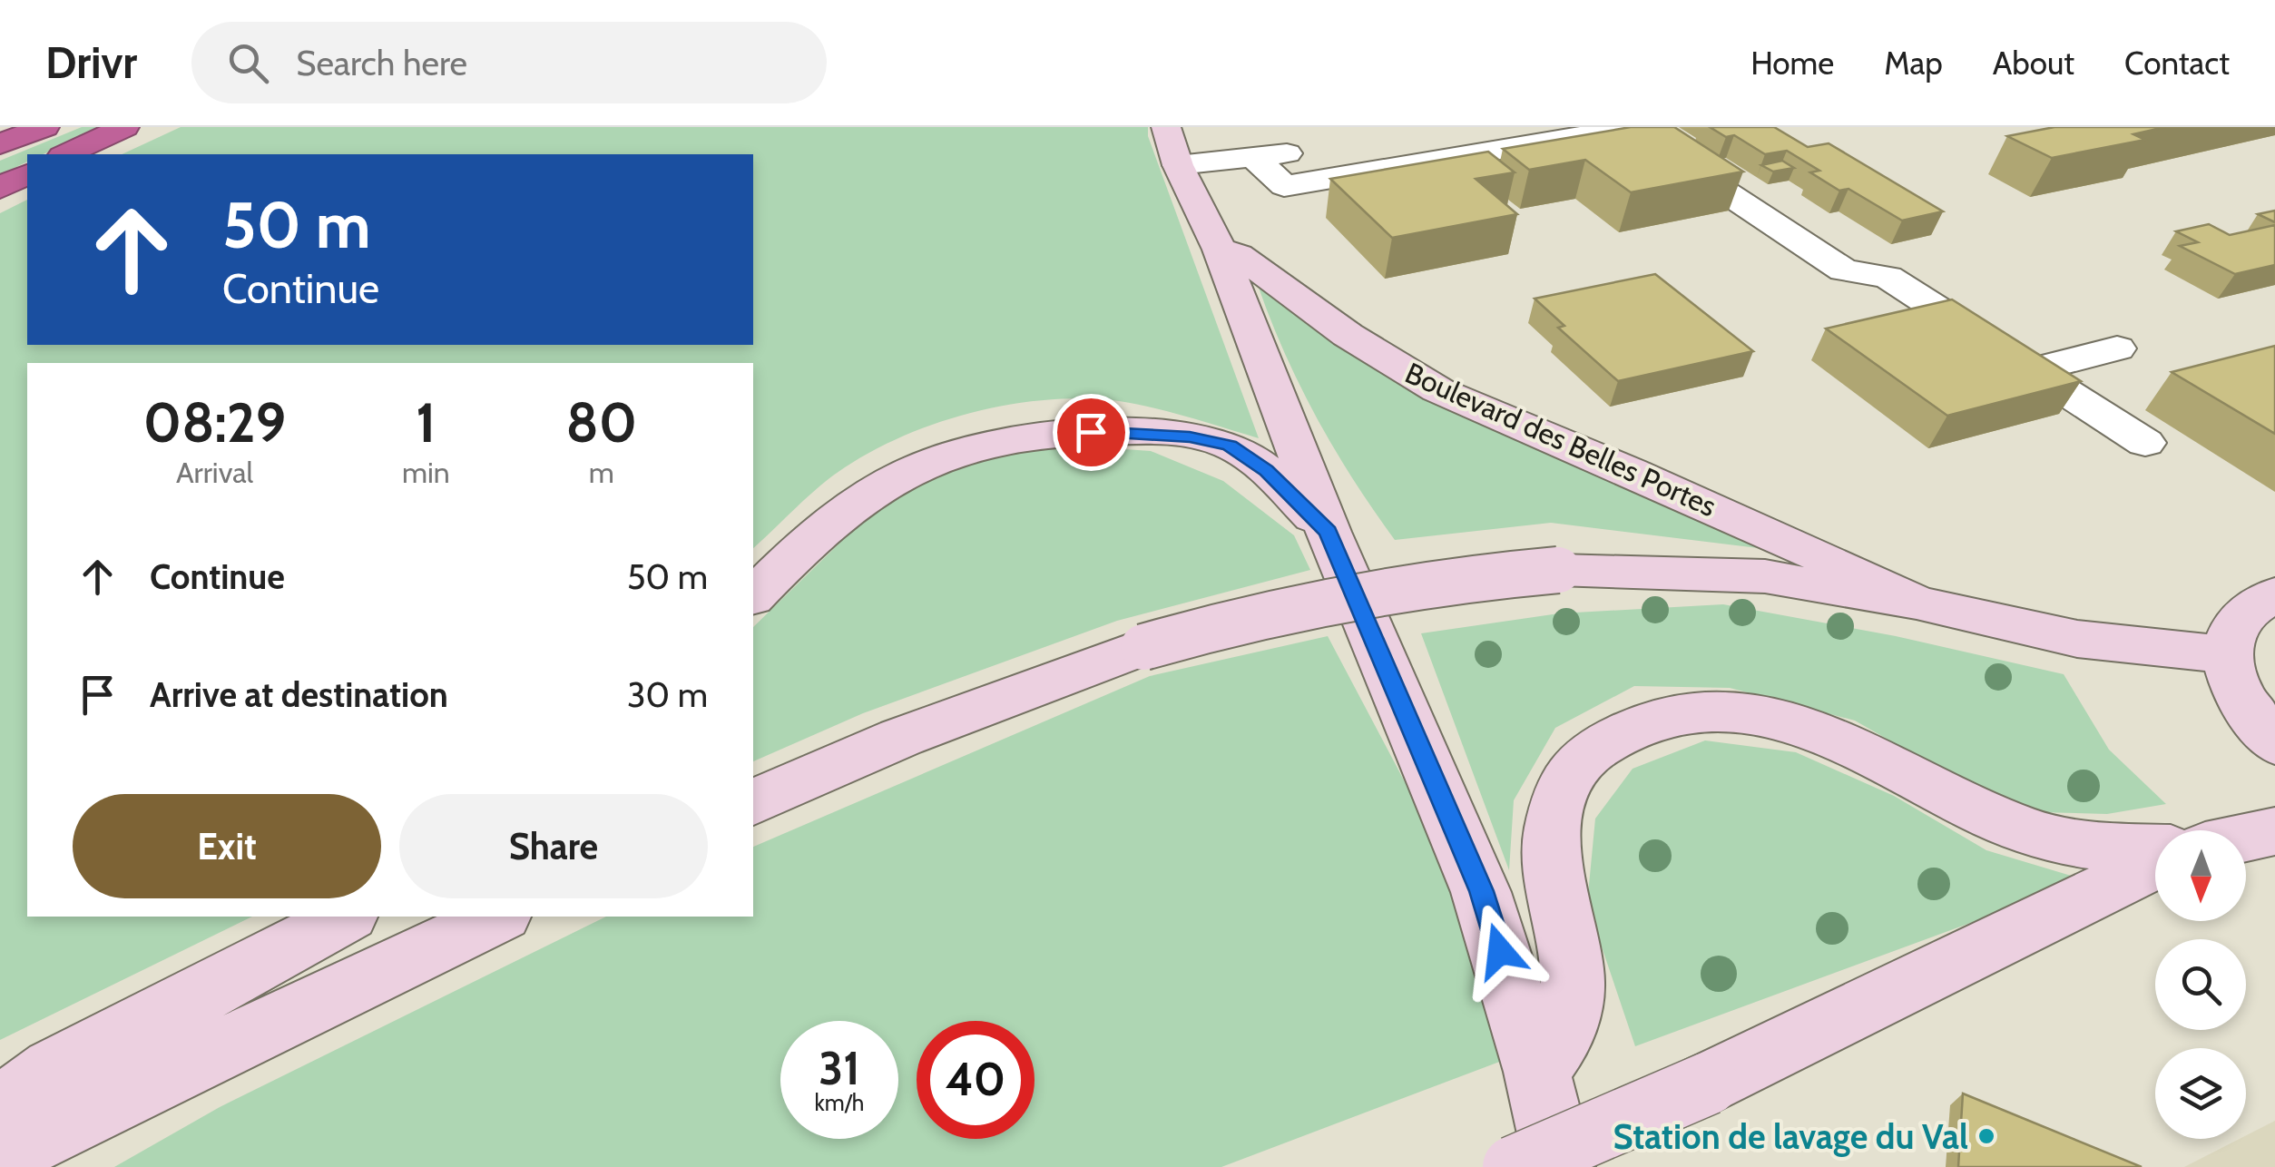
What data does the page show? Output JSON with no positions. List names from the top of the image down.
{
  "streets": {
    "street": ["Boulevard des Belles Portes"]
  },
  "places": ["Station de lavage du Val"],
  "north": "bottom",
  "page": {
    "header": "Drivr",
    "search": "Search here",
    "nav": [
      "Home",
      "Map",
      "About",
      "Contact"
    ],
    "turn": ["50 m", "Continue"],
    "eta": [
      "08:29",
      "Arrival",
      "1",
      "min",
      "80",
      "m"
    ],
    "list": [
      {
        "name": "Continue",
        "value": "50 m"
      },
      {
        "name": "Arrive at destination",
        "value": "30 m"
      }
    ],
    "buttons": ["Exit", "Share"],
    "speed": "31 km/h",
    "limit": "40"
  }
}
